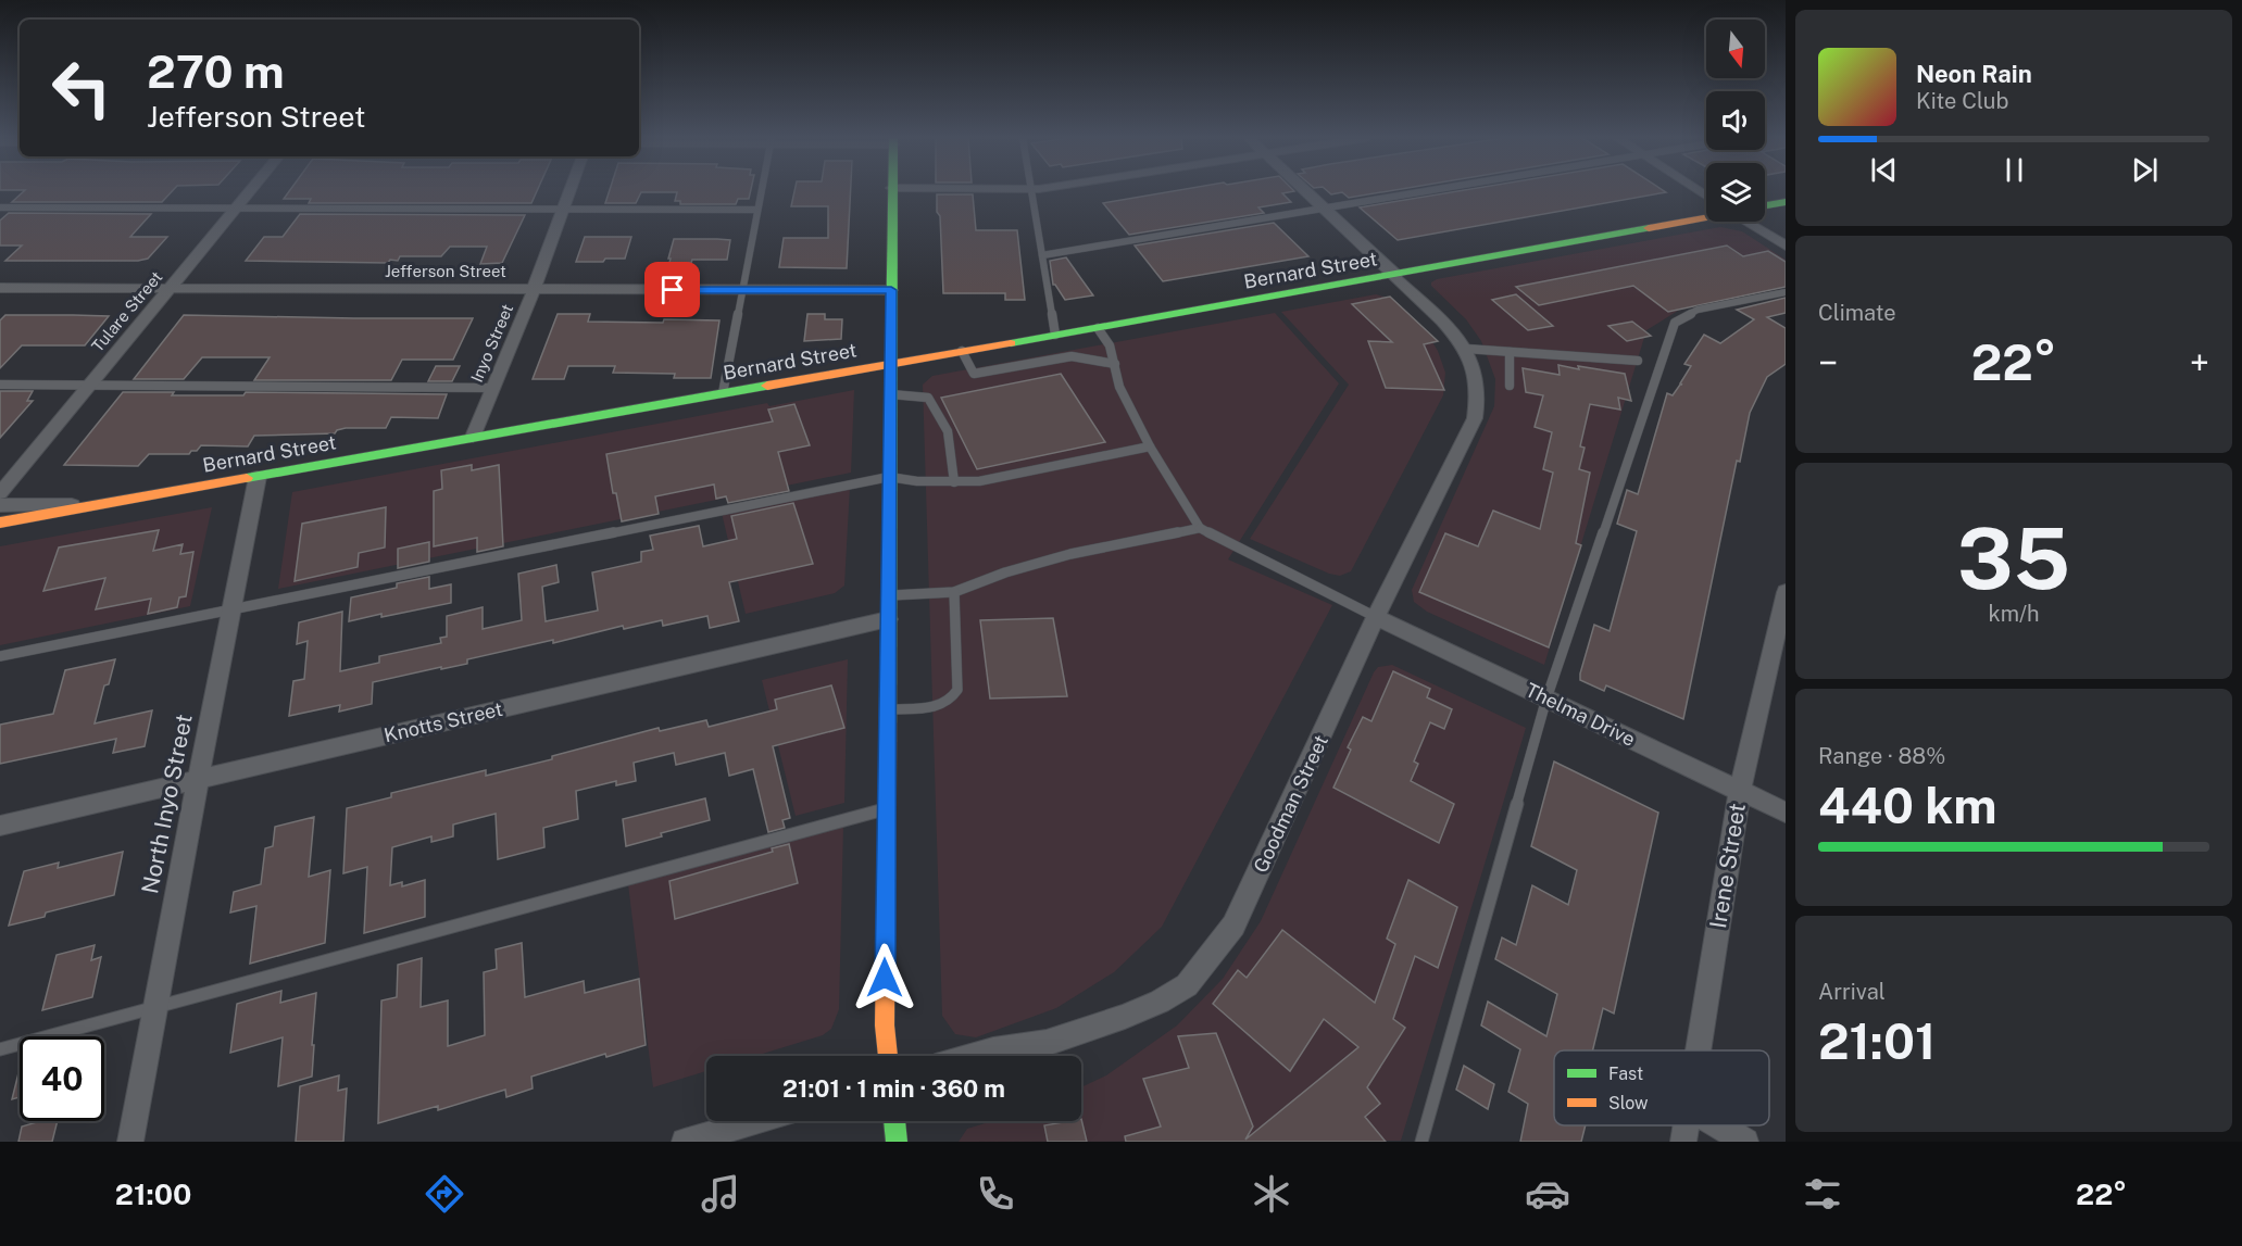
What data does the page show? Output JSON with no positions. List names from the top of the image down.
{
  "streets": {
    "street": [
      "Bernard Street",
      "Jefferson Street",
      "Tulare Street",
      "Inyo Street",
      "Thelma Drive",
      "Knotts Street",
      "North Inyo Street",
      "Goodman Street",
      "Irene Street"
    ]
  },
  "crossings": [
    ["Bernard Street", "Inyo Street"],
    ["Bernard Street", "North Inyo Street"],
    ["Jefferson Street", "Tulare Street"],
    ["Jefferson Street", "Inyo Street"],
    ["Thelma Drive", "Goodman Street"],
    ["Thelma Drive", "Irene Street"],
    ["Knotts Street", "North Inyo Street"]
  ],
  "legend": ["Fast", "Slow"],
  "north": "bottom",
  "page": {
    "turn": ["270 m", "Jefferson Street"],
    "song": ["Neon Rain", "Kite Club"],
    "tile": [
      "Climate",
      ["35", "km/h"],
      ["Range · 88%", "440 km"],
      ["Arrival", "21:01"]
    ],
    "heat": ["−", "22°", "+"],
    "limit": "40",
    "trip": "21:01 · 1 min · 360 m",
    "tabs": ["21:00", "22°"]
  }
}
